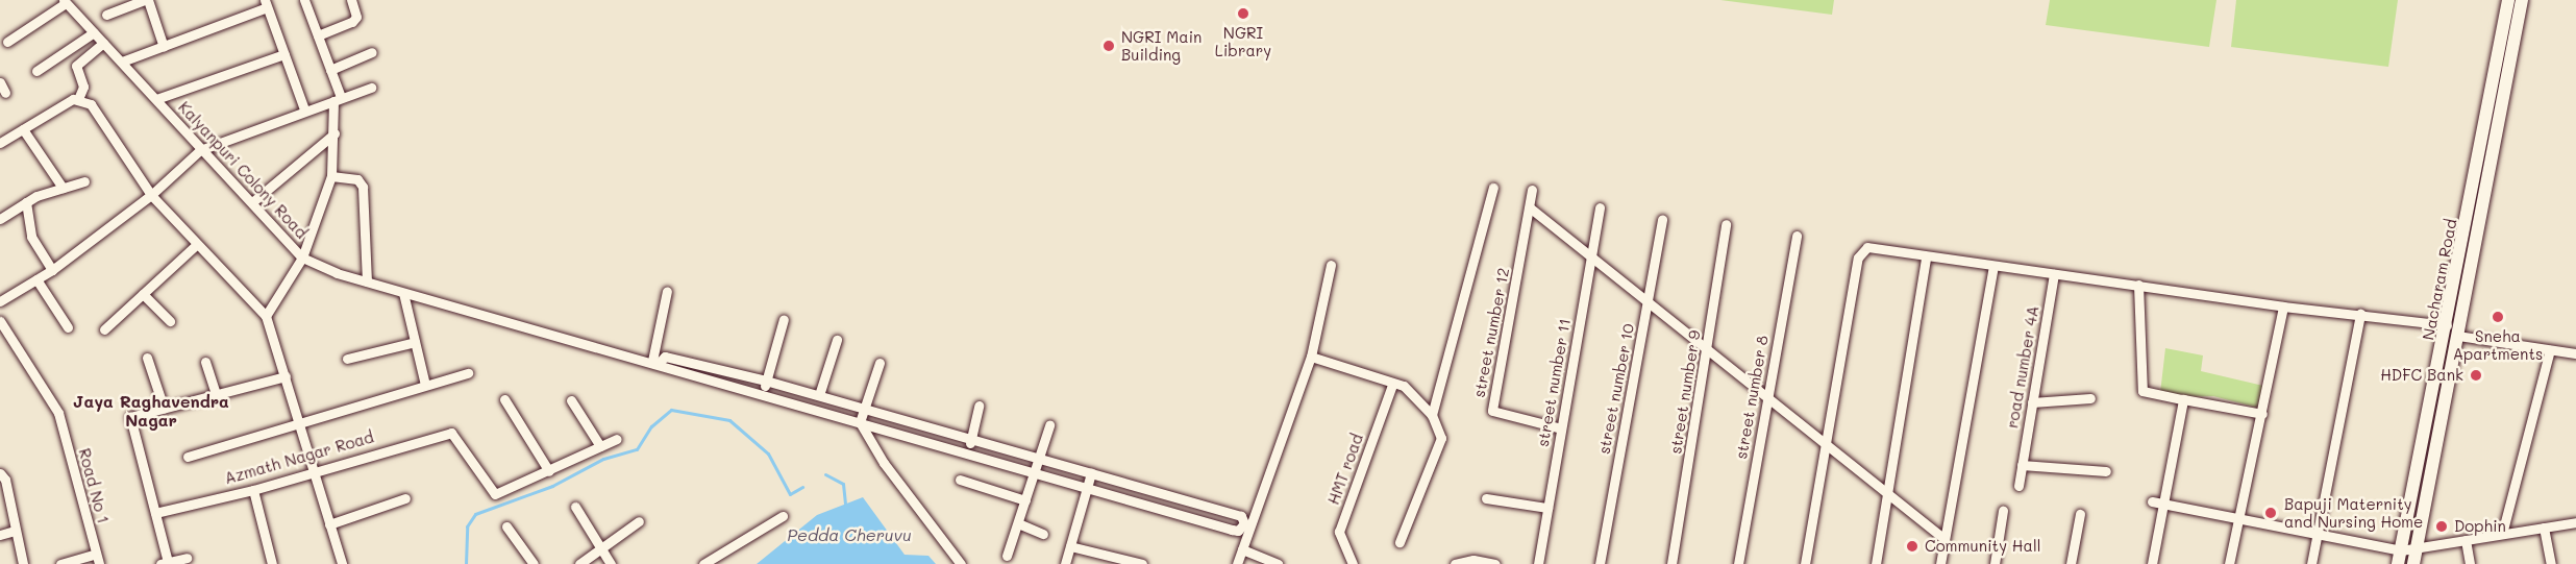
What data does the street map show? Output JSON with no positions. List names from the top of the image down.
{
  "streets": {
    "main road": ["Nacharam Road"],
    "street": [
      "Kalyanpuri Colony Road",
      "street number 12",
      "road number 4A",
      "street number 11",
      "street number 10",
      "street number 9",
      "street number 8",
      "Azmath Nagar Road",
      "HMT road",
      "Road No 1"
    ]
  },
  "crossings": [
    ["street number 12", "street number 11"]
  ],
  "districts": ["Jaya Raghavendra Nagar"],
  "water": ["Pedda Cheruvu"],
  "places": [
    "NGRI Library",
    "NGRI Main Building",
    "Sneha Apartments",
    "HDFC Bank",
    "Bapuji Maternity and Nursing Home",
    "Dophin",
    "Community Hall"
  ]
}
